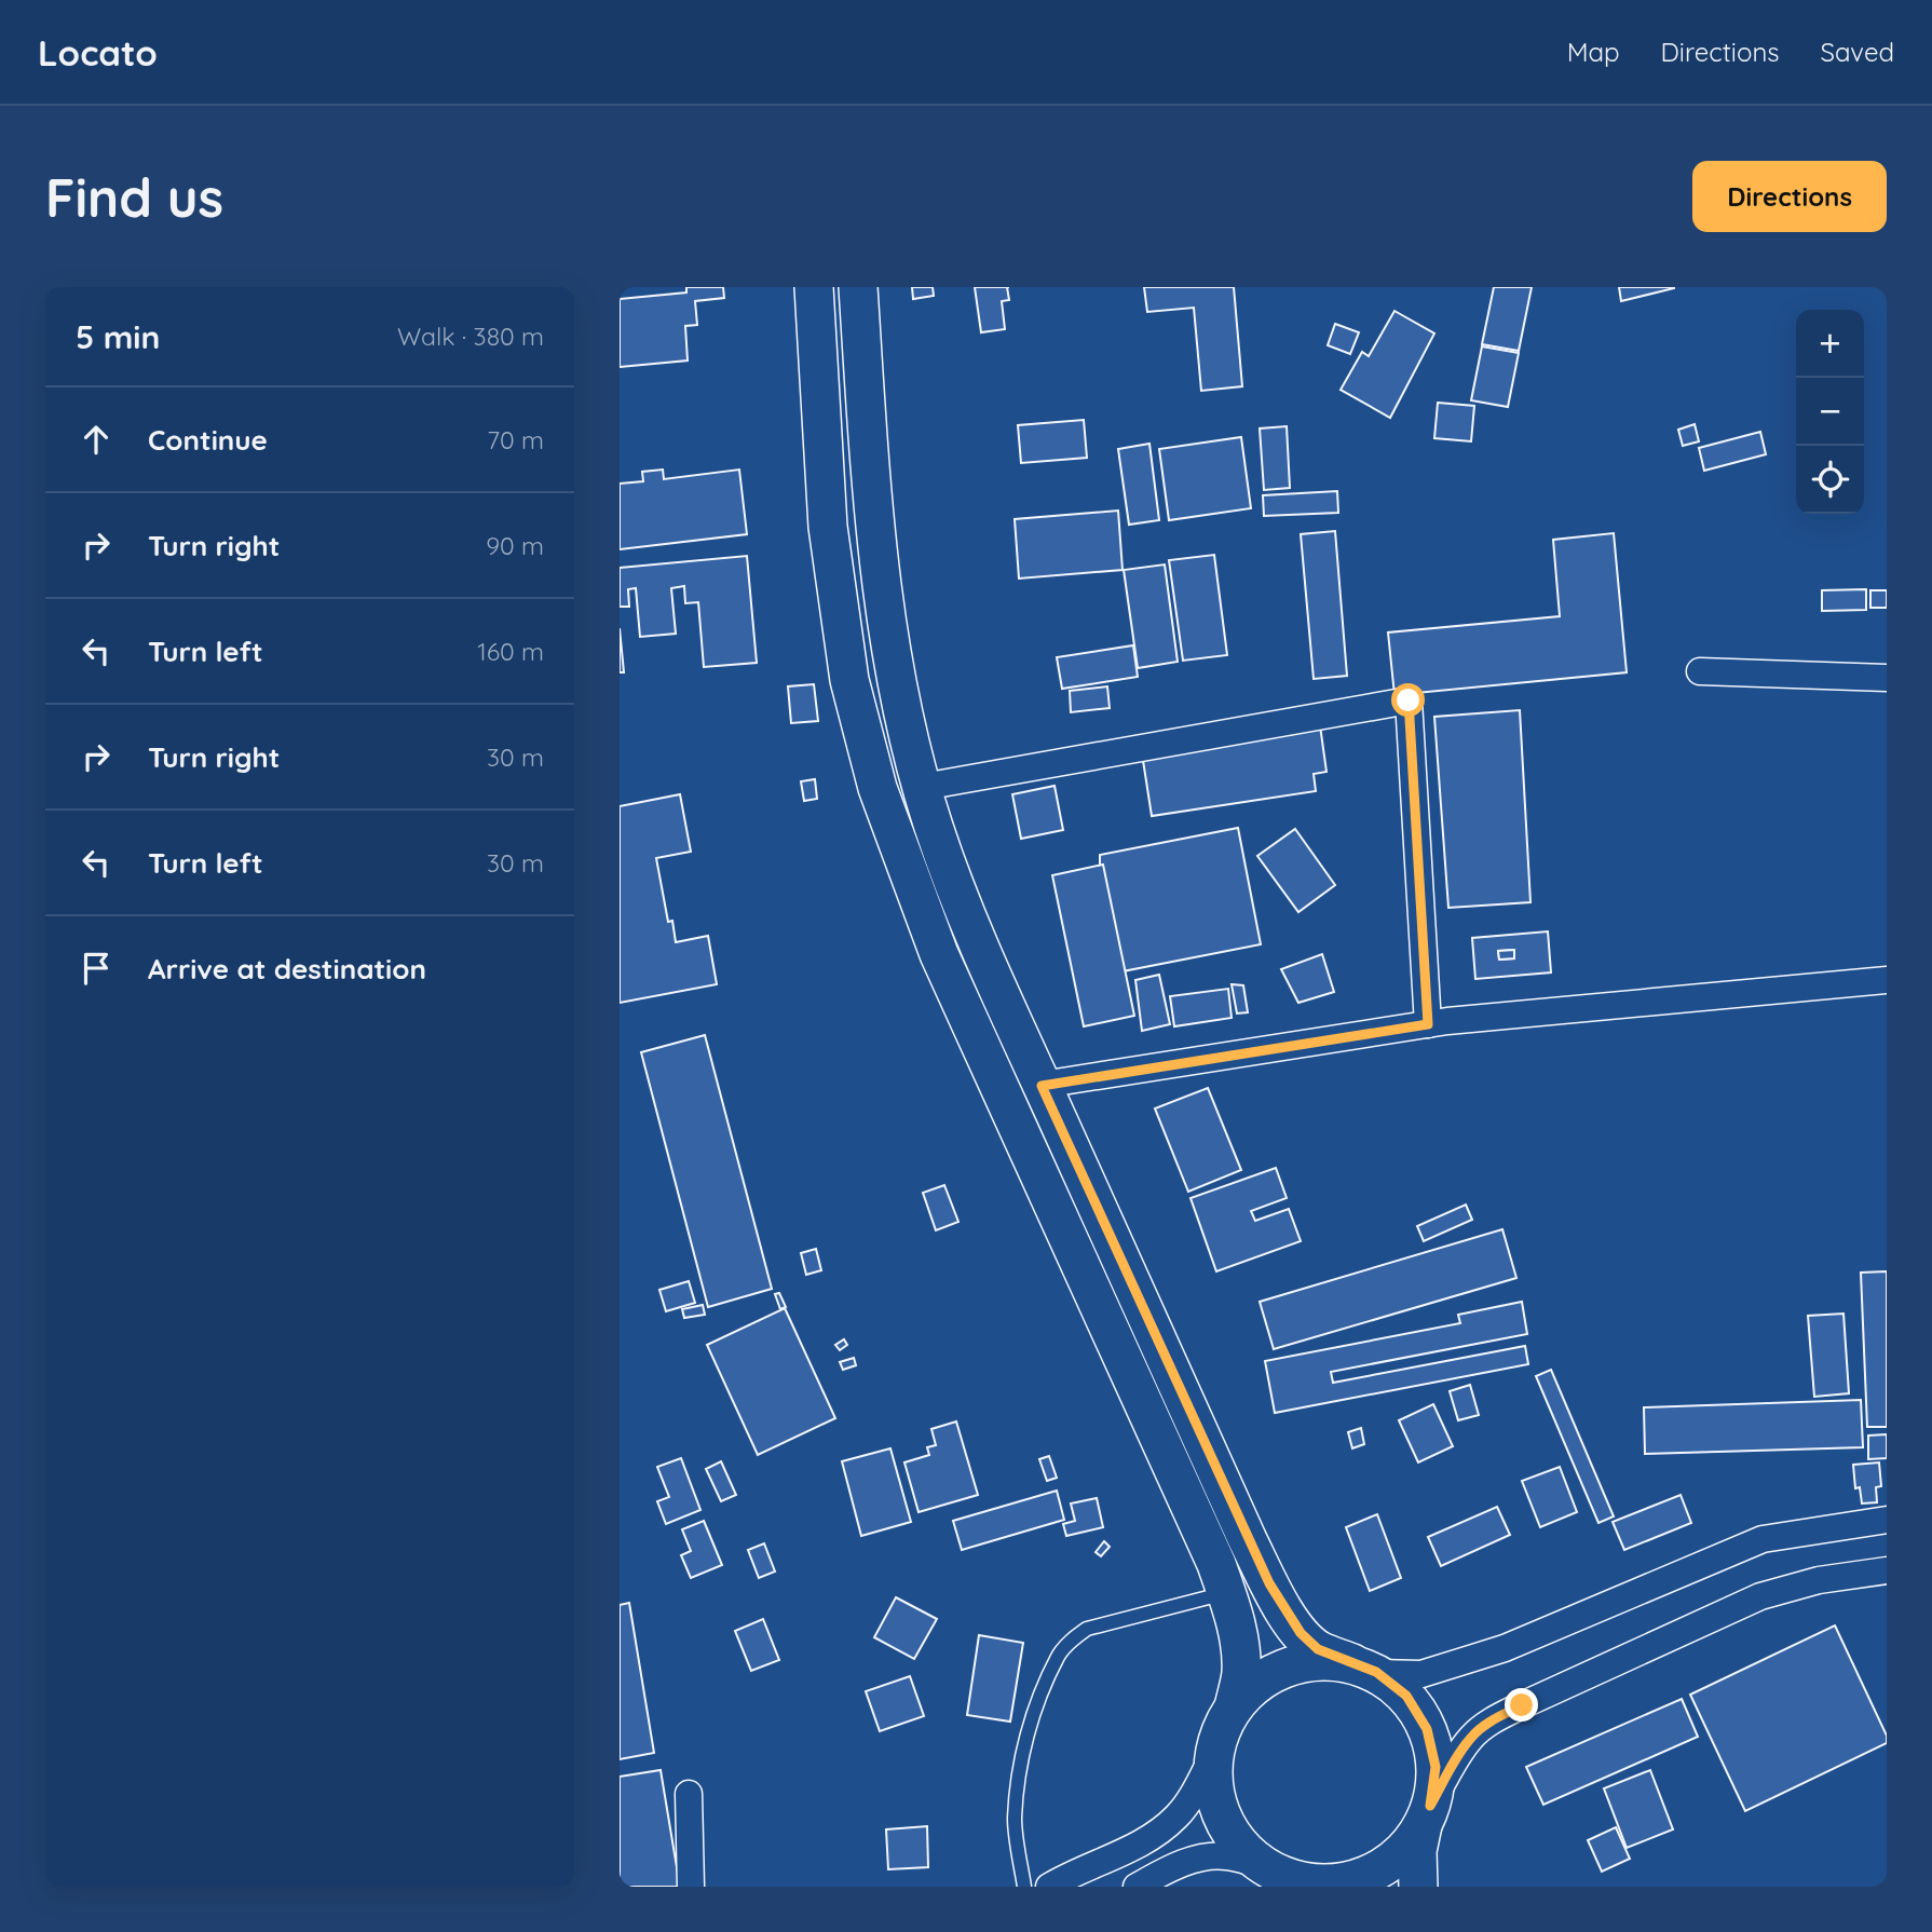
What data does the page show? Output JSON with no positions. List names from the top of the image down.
{
  "page": {
    "header": "Locato",
    "nav": ["Map", "Directions", "Saved"],
    "buttons": "Directions",
    "title": "Find us",
    "heading": ["5 min", "Walk · 380 m"],
    "map_buttons": ["+", "−"],
    "list": [
      ["Continue", "70 m"],
      ["Turn right", "90 m"],
      ["Turn left", "160 m"],
      ["Turn right", "30 m"],
      ["Turn left", "30 m"],
      "Arrive at destination"
    ]
  }
}
